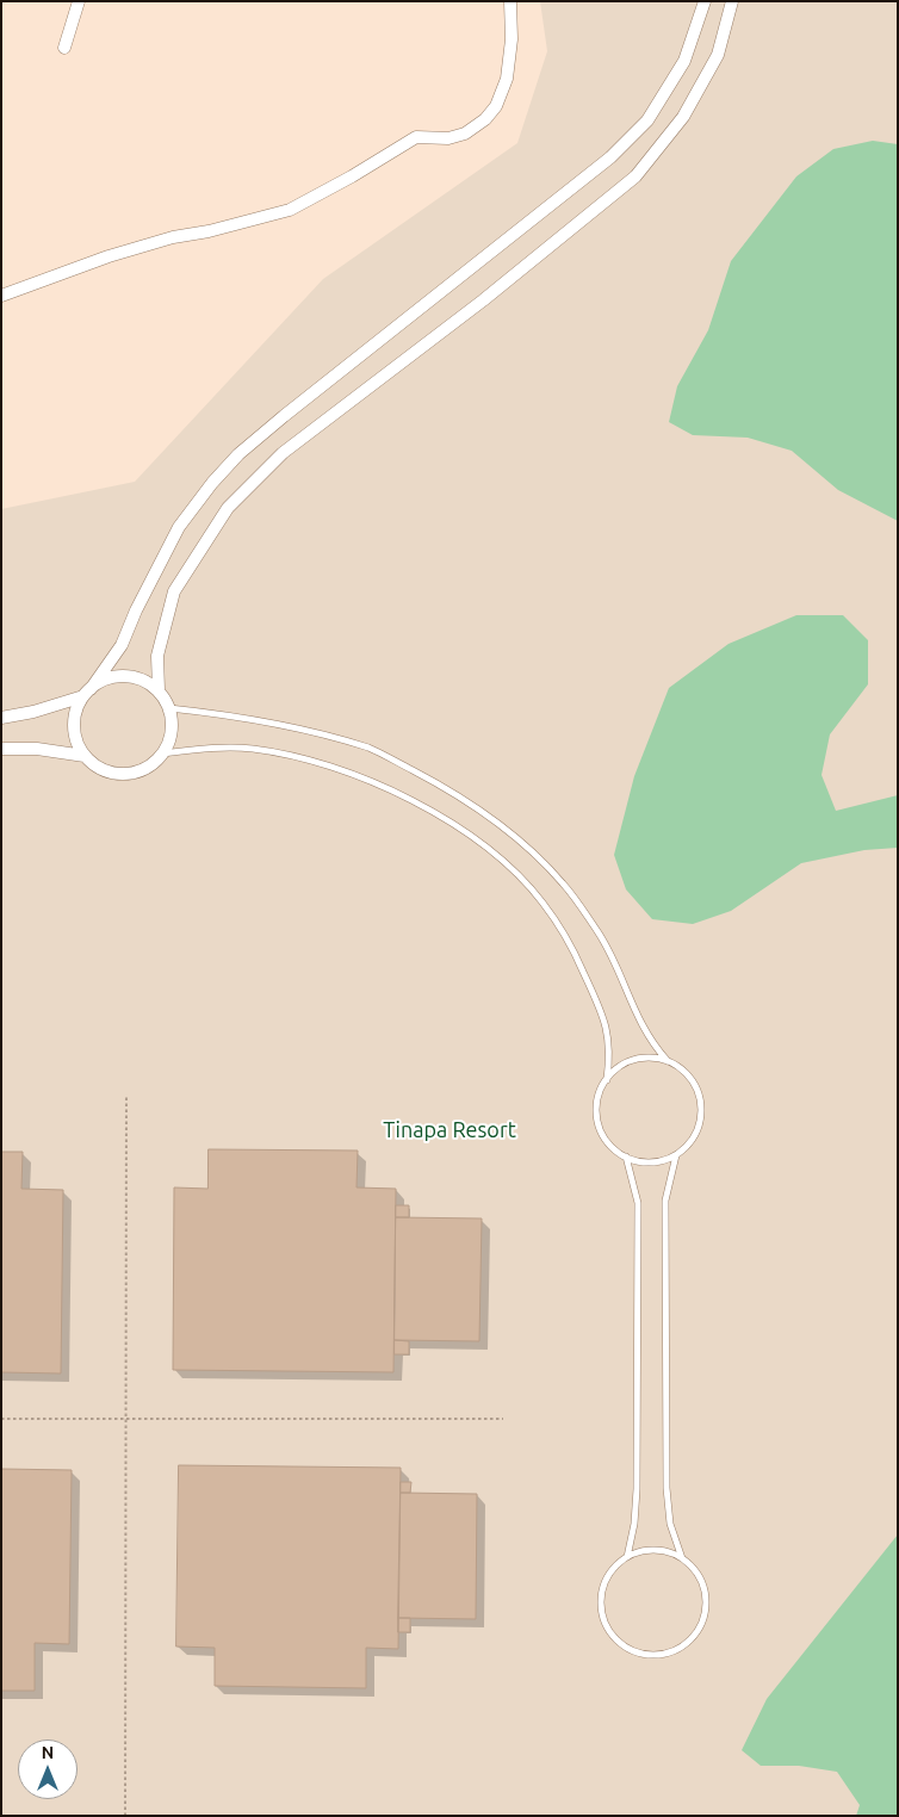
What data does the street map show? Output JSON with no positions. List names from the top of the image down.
{
  "parks": ["Tinapa Resort"],
  "north": "top"
}
